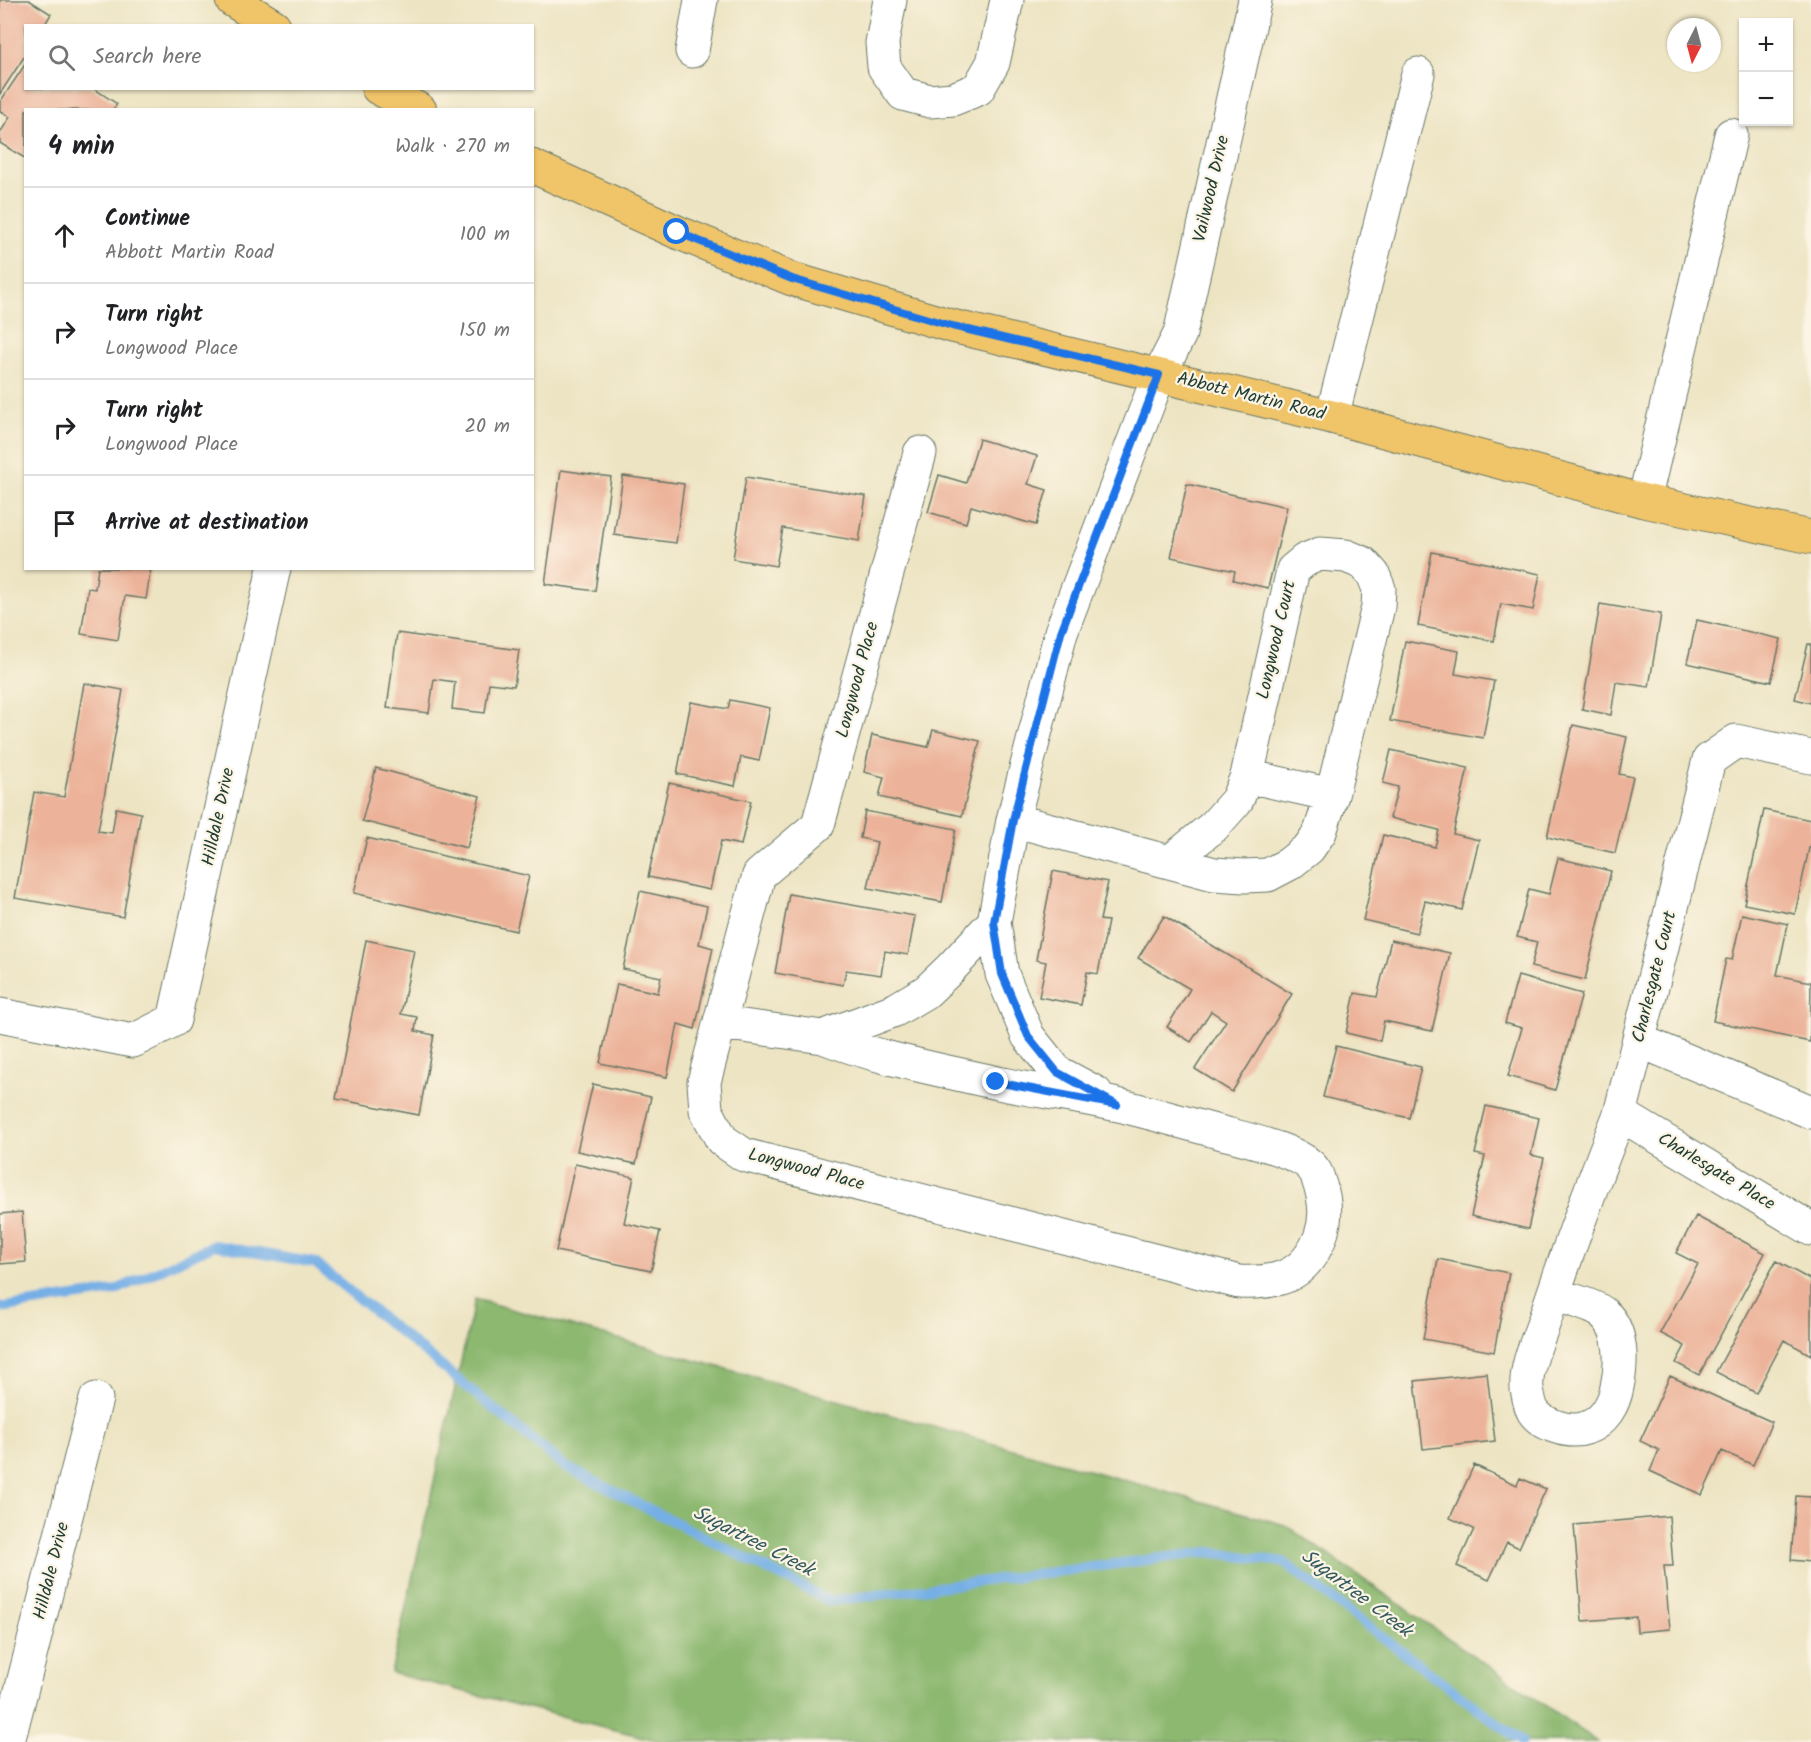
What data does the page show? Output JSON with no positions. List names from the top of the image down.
{
  "streets": {
    "main road": ["Abbott Martin Road"],
    "street": [
      "Vailwood Drive",
      "Longwood Court",
      "Longwood Place",
      "Hilldale Drive",
      "Charlesgate Court",
      "Charlesgate Place"
    ]
  },
  "crossings": [
    ["Vailwood Drive", "Abbott Martin Road"],
    ["Vailwood Drive", "Longwood Place"],
    ["Abbott Martin Road", "Longwood Place"],
    ["Longwood Court", "Longwood Place"],
    ["Charlesgate Court", "Charlesgate Place"]
  ],
  "water": ["Sugartree Creek"],
  "north": "bottom",
  "page": {
    "map_buttons": ["+", "−"],
    "search": "Search here",
    "heading": ["4 min", "Walk · 270 m"],
    "list": [
      ["Continue", "Abbott Martin Road", "100 m"],
      ["Turn right", "Longwood Place", "150 m"],
      ["Turn right", "Longwood Place", "20 m"],
      "Arrive at destination"
    ]
  }
}
